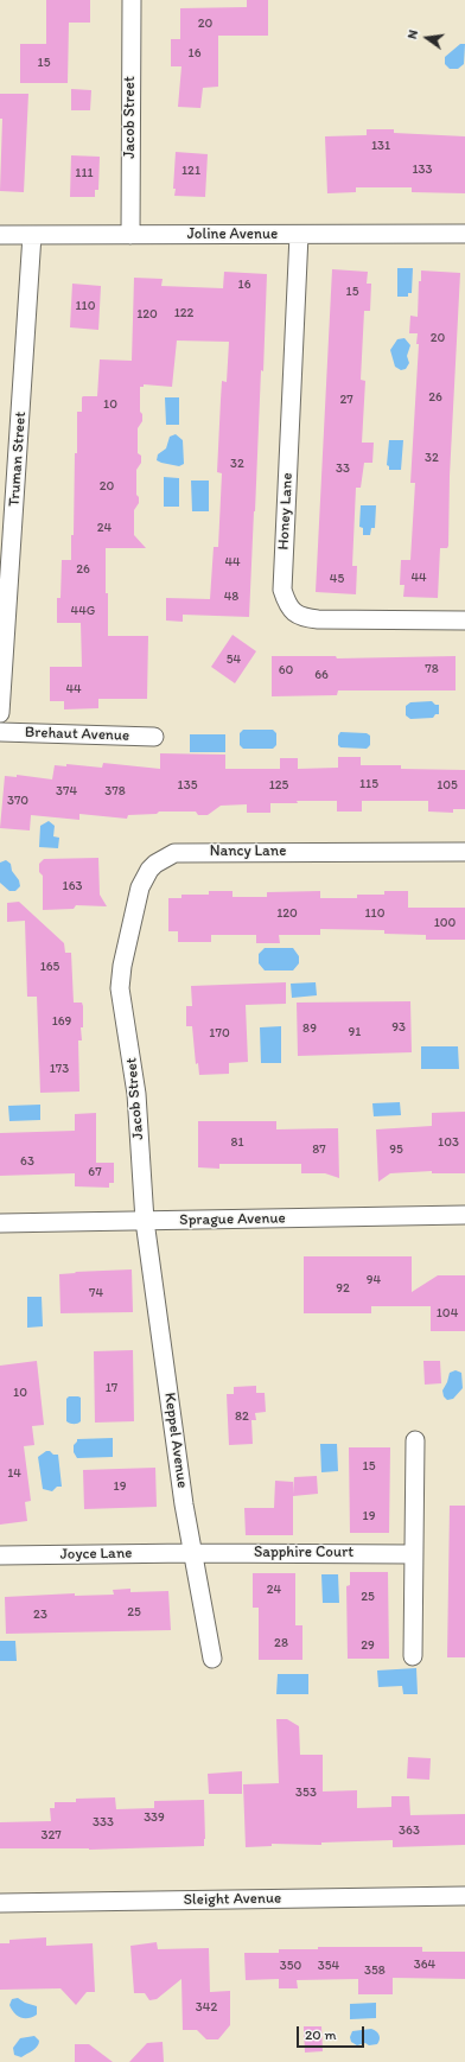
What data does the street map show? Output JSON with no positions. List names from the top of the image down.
{
  "streets": {
    "street": [
      "Jacob Street",
      "Joline Avenue",
      "Truman Street",
      "Honey Lane",
      "Brehaut Avenue",
      "Nancy Lane",
      "Sprague Avenue",
      "Keppel Avenue",
      "Sapphire Court",
      "Joyce Lane",
      "Sleight Avenue"
    ]
  },
  "crossings": [
    ["Jacob Street", "Joline Avenue"],
    ["Jacob Street", "Nancy Lane"],
    ["Jacob Street", "Sprague Avenue"],
    ["Jacob Street", "Keppel Avenue"],
    ["Joline Avenue", "Truman Street"],
    ["Joline Avenue", "Honey Lane"],
    ["Sprague Avenue", "Keppel Avenue"],
    ["Keppel Avenue", "Sapphire Court"],
    ["Keppel Avenue", "Joyce Lane"],
    ["Sapphire Court", "Joyce Lane"]
  ],
  "house_numbers": [
    "20",
    "16",
    "15",
    "131",
    "133",
    "121",
    "111",
    "16",
    "15",
    "110",
    "122",
    "120",
    "20",
    "26",
    "27",
    "10",
    "32",
    "32",
    "33",
    "20",
    "24",
    "44",
    "26",
    "44",
    "45",
    "48",
    "44G",
    "54",
    "78",
    "60",
    "66",
    "44",
    "115",
    "135",
    "125",
    "105",
    "374",
    "378",
    "370",
    "163",
    "120",
    "110",
    "100",
    "165",
    "169",
    "93",
    "89",
    "91",
    "170",
    "173",
    "81",
    "103",
    "87",
    "95",
    "63",
    "67",
    "94",
    "92",
    "74",
    "104",
    "17",
    "10",
    "82",
    "15",
    "14",
    "19",
    "19",
    "24",
    "25",
    "25",
    "23",
    "28",
    "29",
    "353",
    "339",
    "333",
    "363",
    "327",
    "364",
    "350",
    "354",
    "358",
    "342"
  ],
  "scale_bar": "20 m",
  "north": "left"
}
